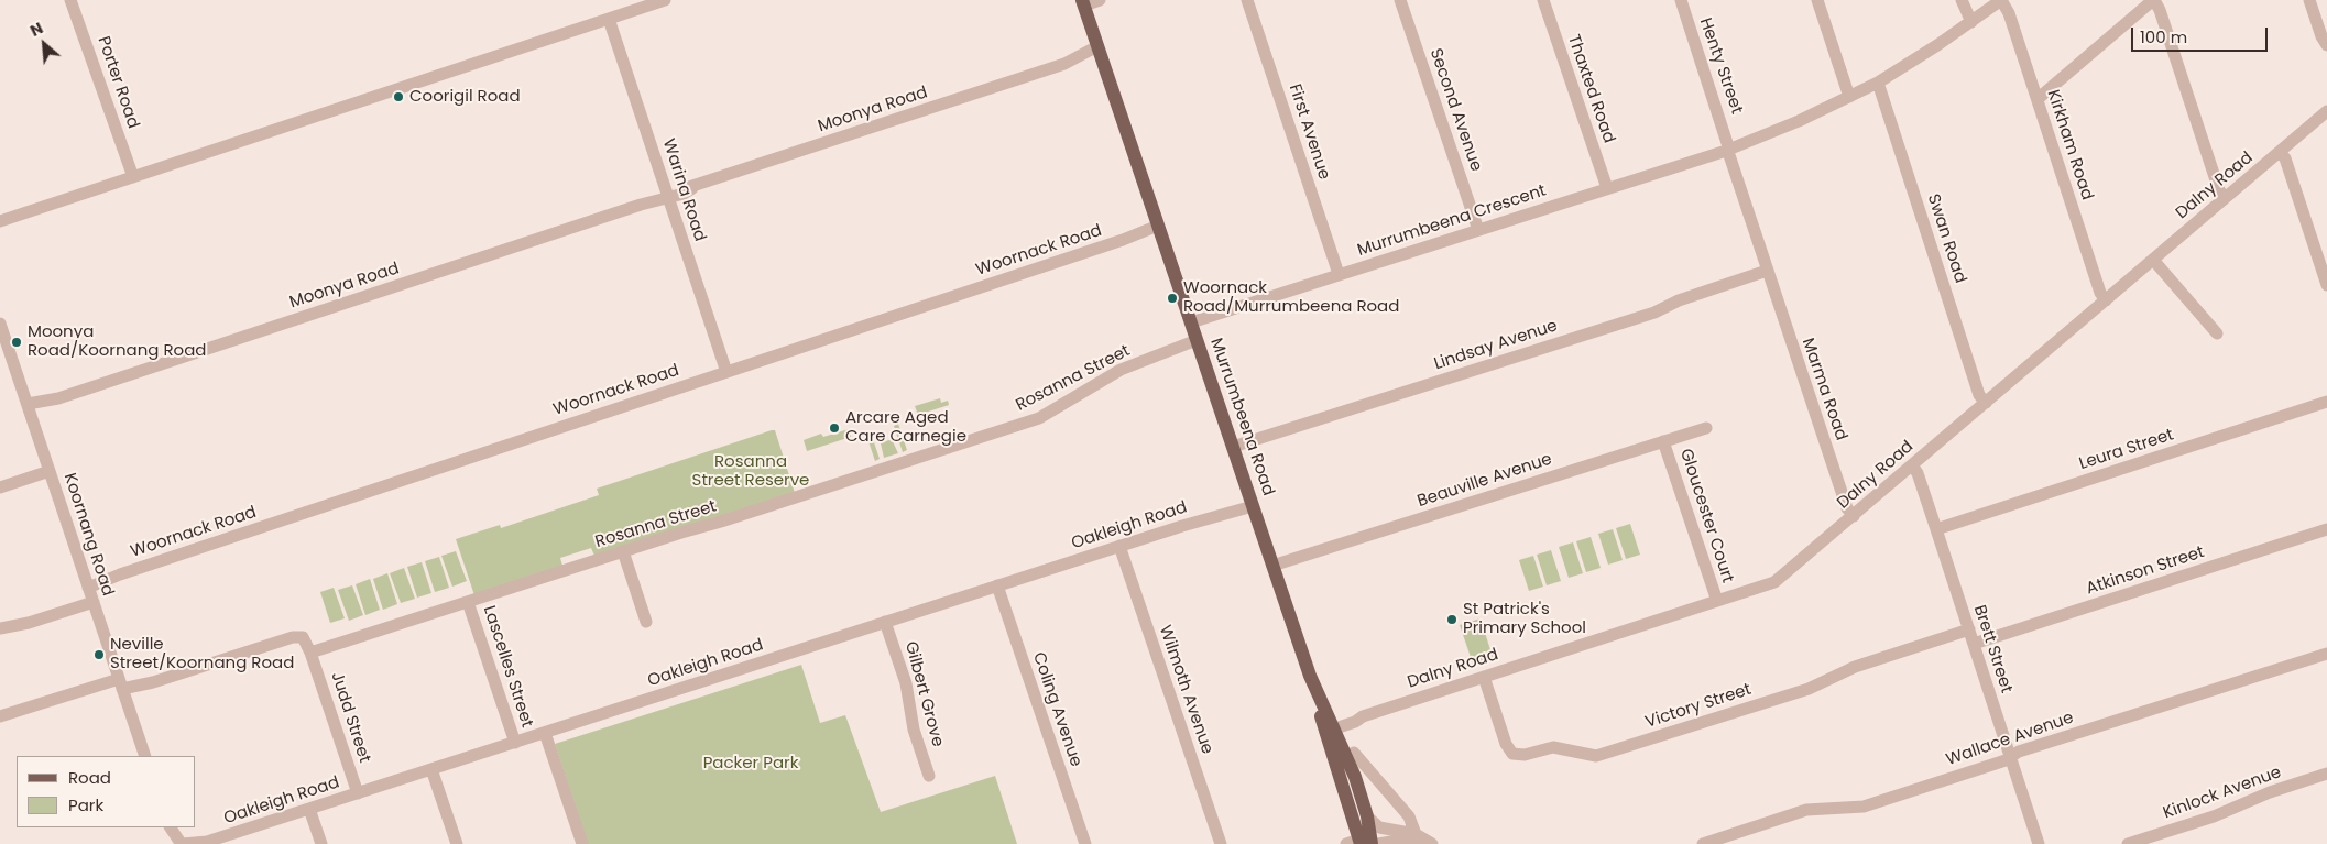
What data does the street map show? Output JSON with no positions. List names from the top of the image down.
{
  "streets": {
    "main road": ["Murrumbeena Road"],
    "street": [
      "Henty Street",
      "Porter Road",
      "Thaxted Road",
      "Moonya Road",
      "Second Avenue",
      "First Avenue",
      "Kirkham Road",
      "Dalny Road",
      "Warina Road",
      "Murrumbeena Crescent",
      "Swan Road",
      "Woornack Road",
      "Lindsay Avenue",
      "Rosanna Street",
      "Marma Road",
      "Leura Street",
      "Beauville Avenue",
      "Gloucester Court",
      "Oakleigh Road",
      "Koornang Road",
      "Atkinson Street",
      "Brett Street",
      "Lascelles Street",
      "Wilmoth Avenue",
      "Gilbert Grove",
      "Victory Street",
      "Coling Avenue",
      "Judd Street",
      "Wallace Avenue",
      "Kinlock Avenue"
    ]
  },
  "crossings": [
    ["Henty Street", "Murrumbeena Crescent"],
    ["Henty Street", "Lindsay Avenue"],
    ["Henty Street", "Marma Road"],
    ["Thaxted Road", "Murrumbeena Crescent"],
    ["Moonya Road", "Warina Road"],
    ["Moonya Road", "Murrumbeena Road"],
    ["Moonya Road", "Koornang Road"],
    ["Second Avenue", "Murrumbeena Crescent"],
    ["First Avenue", "Murrumbeena Crescent"],
    ["Kirkham Road", "Dalny Road"],
    ["Kirkham Road", "Murrumbeena Crescent"],
    ["Dalny Road", "Swan Road"],
    ["Dalny Road", "Marma Road"],
    ["Dalny Road", "Murrumbeena Road"],
    ["Dalny Road", "Gloucester Court"],
    ["Dalny Road", "Brett Street"],
    ["Dalny Road", "Victory Street"],
    ["Warina Road", "Woornack Road"],
    ["Murrumbeena Crescent", "Swan Road"],
    ["Murrumbeena Crescent", "Murrumbeena Road"],
    ["Woornack Road", "Murrumbeena Road"],
    ["Woornack Road", "Koornang Road"],
    ["Lindsay Avenue", "Marma Road"],
    ["Lindsay Avenue", "Murrumbeena Road"],
    ["Rosanna Street", "Murrumbeena Road"],
    ["Rosanna Street", "Lascelles Street"],
    ["Rosanna Street", "Judd Street"],
    ["Murrumbeena Road", "Beauville Avenue"],
    ["Murrumbeena Road", "Oakleigh Road"],
    ["Leura Street", "Brett Street"],
    ["Beauville Avenue", "Gloucester Court"],
    ["Oakleigh Road", "Lascelles Street"],
    ["Oakleigh Road", "Wilmoth Avenue"],
    ["Oakleigh Road", "Gilbert Grove"],
    ["Oakleigh Road", "Coling Avenue"],
    ["Oakleigh Road", "Judd Street"],
    ["Atkinson Street", "Brett Street"],
    ["Brett Street", "Victory Street"],
    ["Brett Street", "Wallace Avenue"]
  ],
  "parks": ["Rosanna Street Reserve", "Packer Park"],
  "places": [
    "Coorigil Road",
    "Woornack Road/Murrumbeena Road",
    "Moonya Road/Koornang Road",
    "Arcare Aged Care Carnegie",
    "St Patrick's Primary School",
    "Neville Street/Koornang Road"
  ],
  "legend": ["Road", "Park"],
  "scale_bar": "100 m",
  "north": "top left"
}
